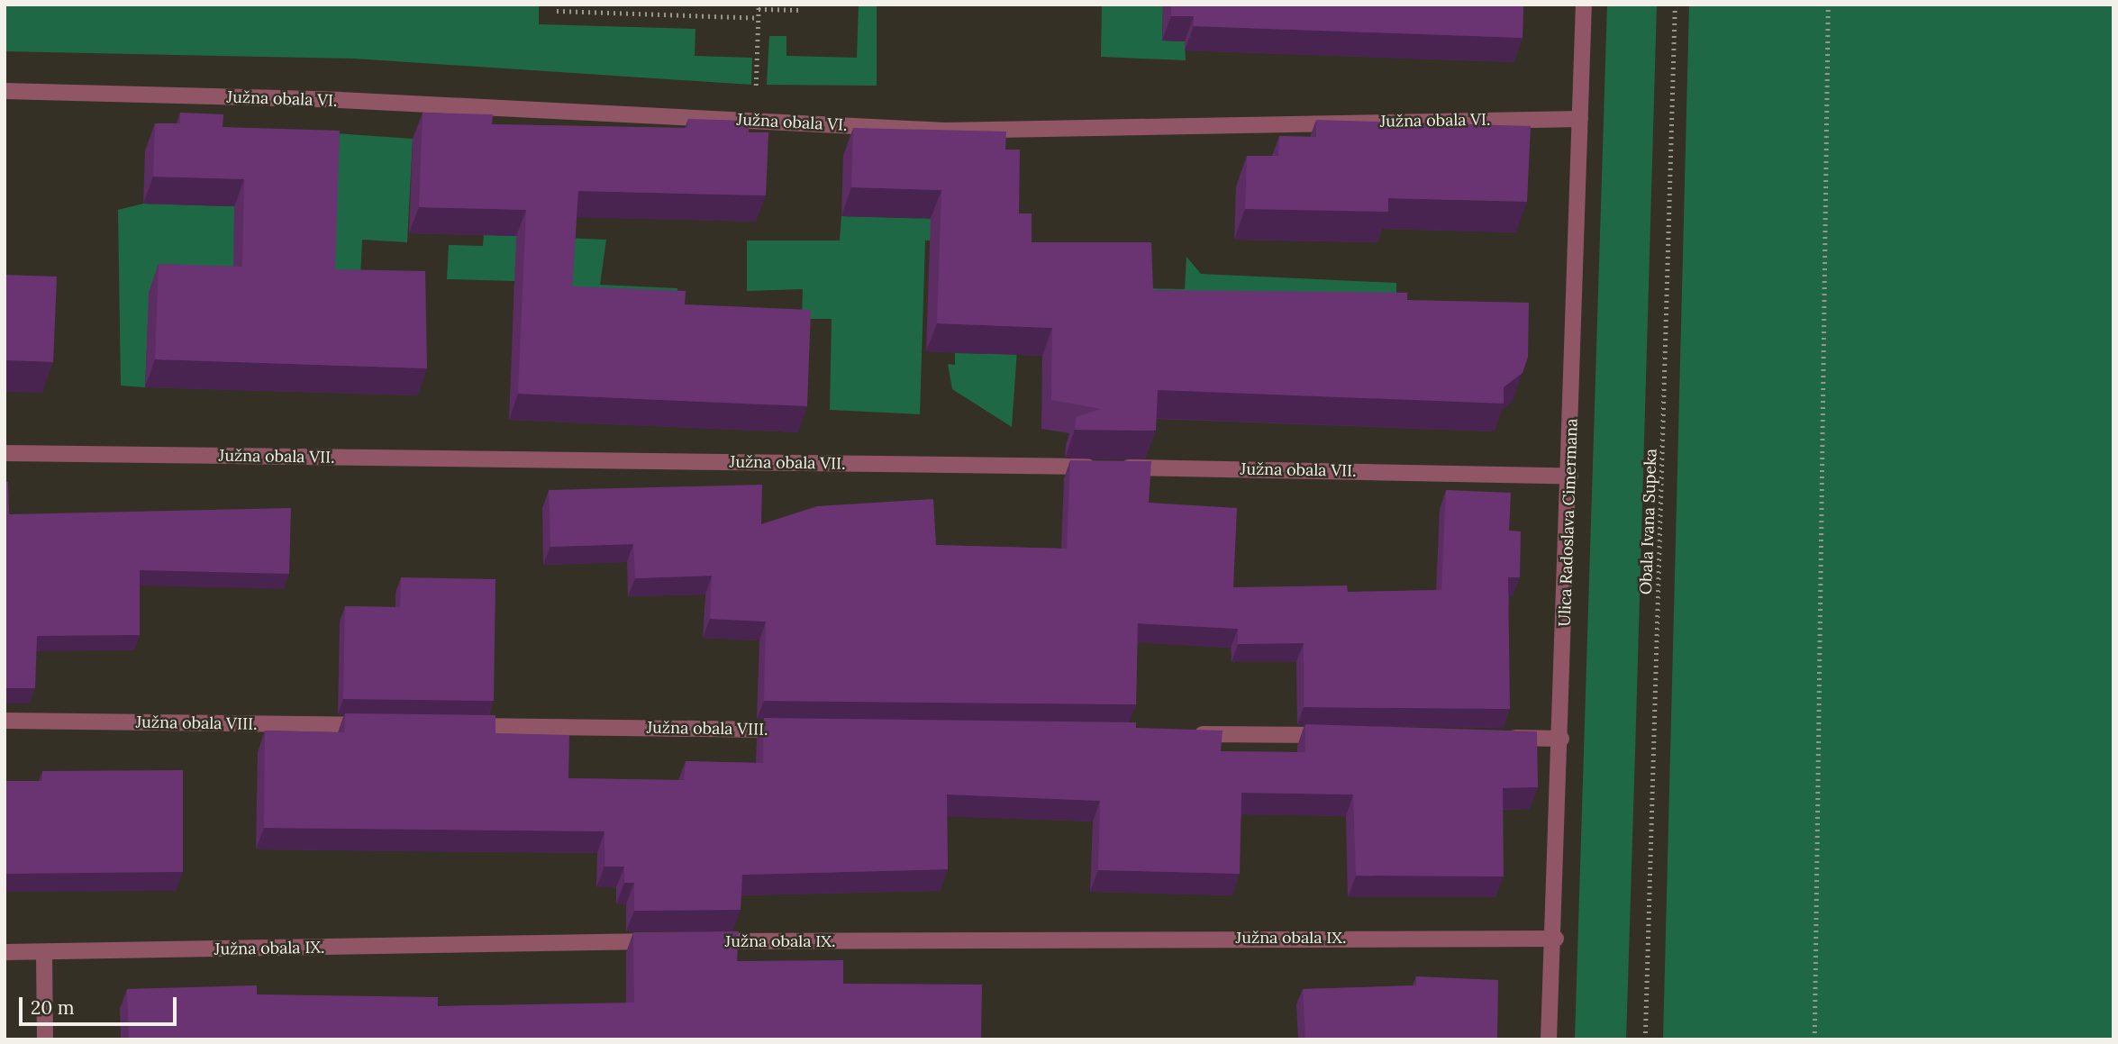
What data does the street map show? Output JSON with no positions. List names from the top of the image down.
{
  "streets": {
    "street": [
      "Južna obala VI.",
      "Južna obala VII.",
      "Ulica Radoslava Cimermana",
      "Južna obala VIII.",
      "Južna obala IX."
    ],
    "path": ["Obala Ivana Supeka"]
  },
  "crossings": [
    ["Južna obala VI.", "Ulica Radoslava Cimermana"],
    ["Južna obala VII.", "Ulica Radoslava Cimermana"],
    ["Ulica Radoslava Cimermana", "Južna obala IX."]
  ],
  "scale_bar": "20 m"
}
